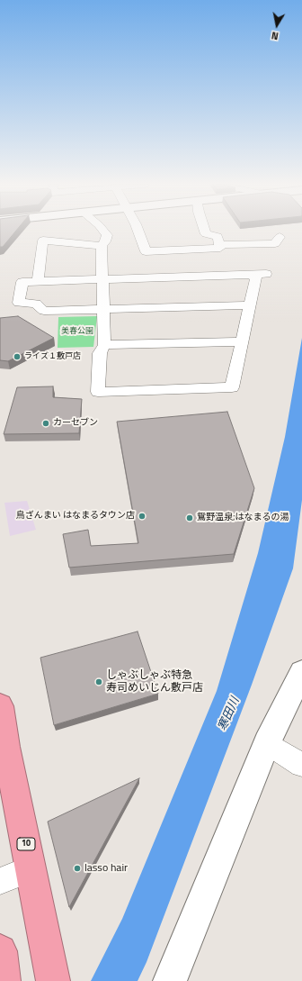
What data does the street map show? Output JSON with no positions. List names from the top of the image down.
{
  "streets": {
    "highway": ["10"]
  },
  "water": ["寒田川"],
  "parks": ["美春公園"],
  "places": [
    "ライズ１敷戸店",
    "カーセブン",
    "鳥ざんまい はなまるタウン店",
    "鴛野温泉;はなまるの湯",
    "しゃぶしゃぶ特急 寿司めいじん敷戸店",
    "lasso hair"
  ],
  "north": "bottom"
}
